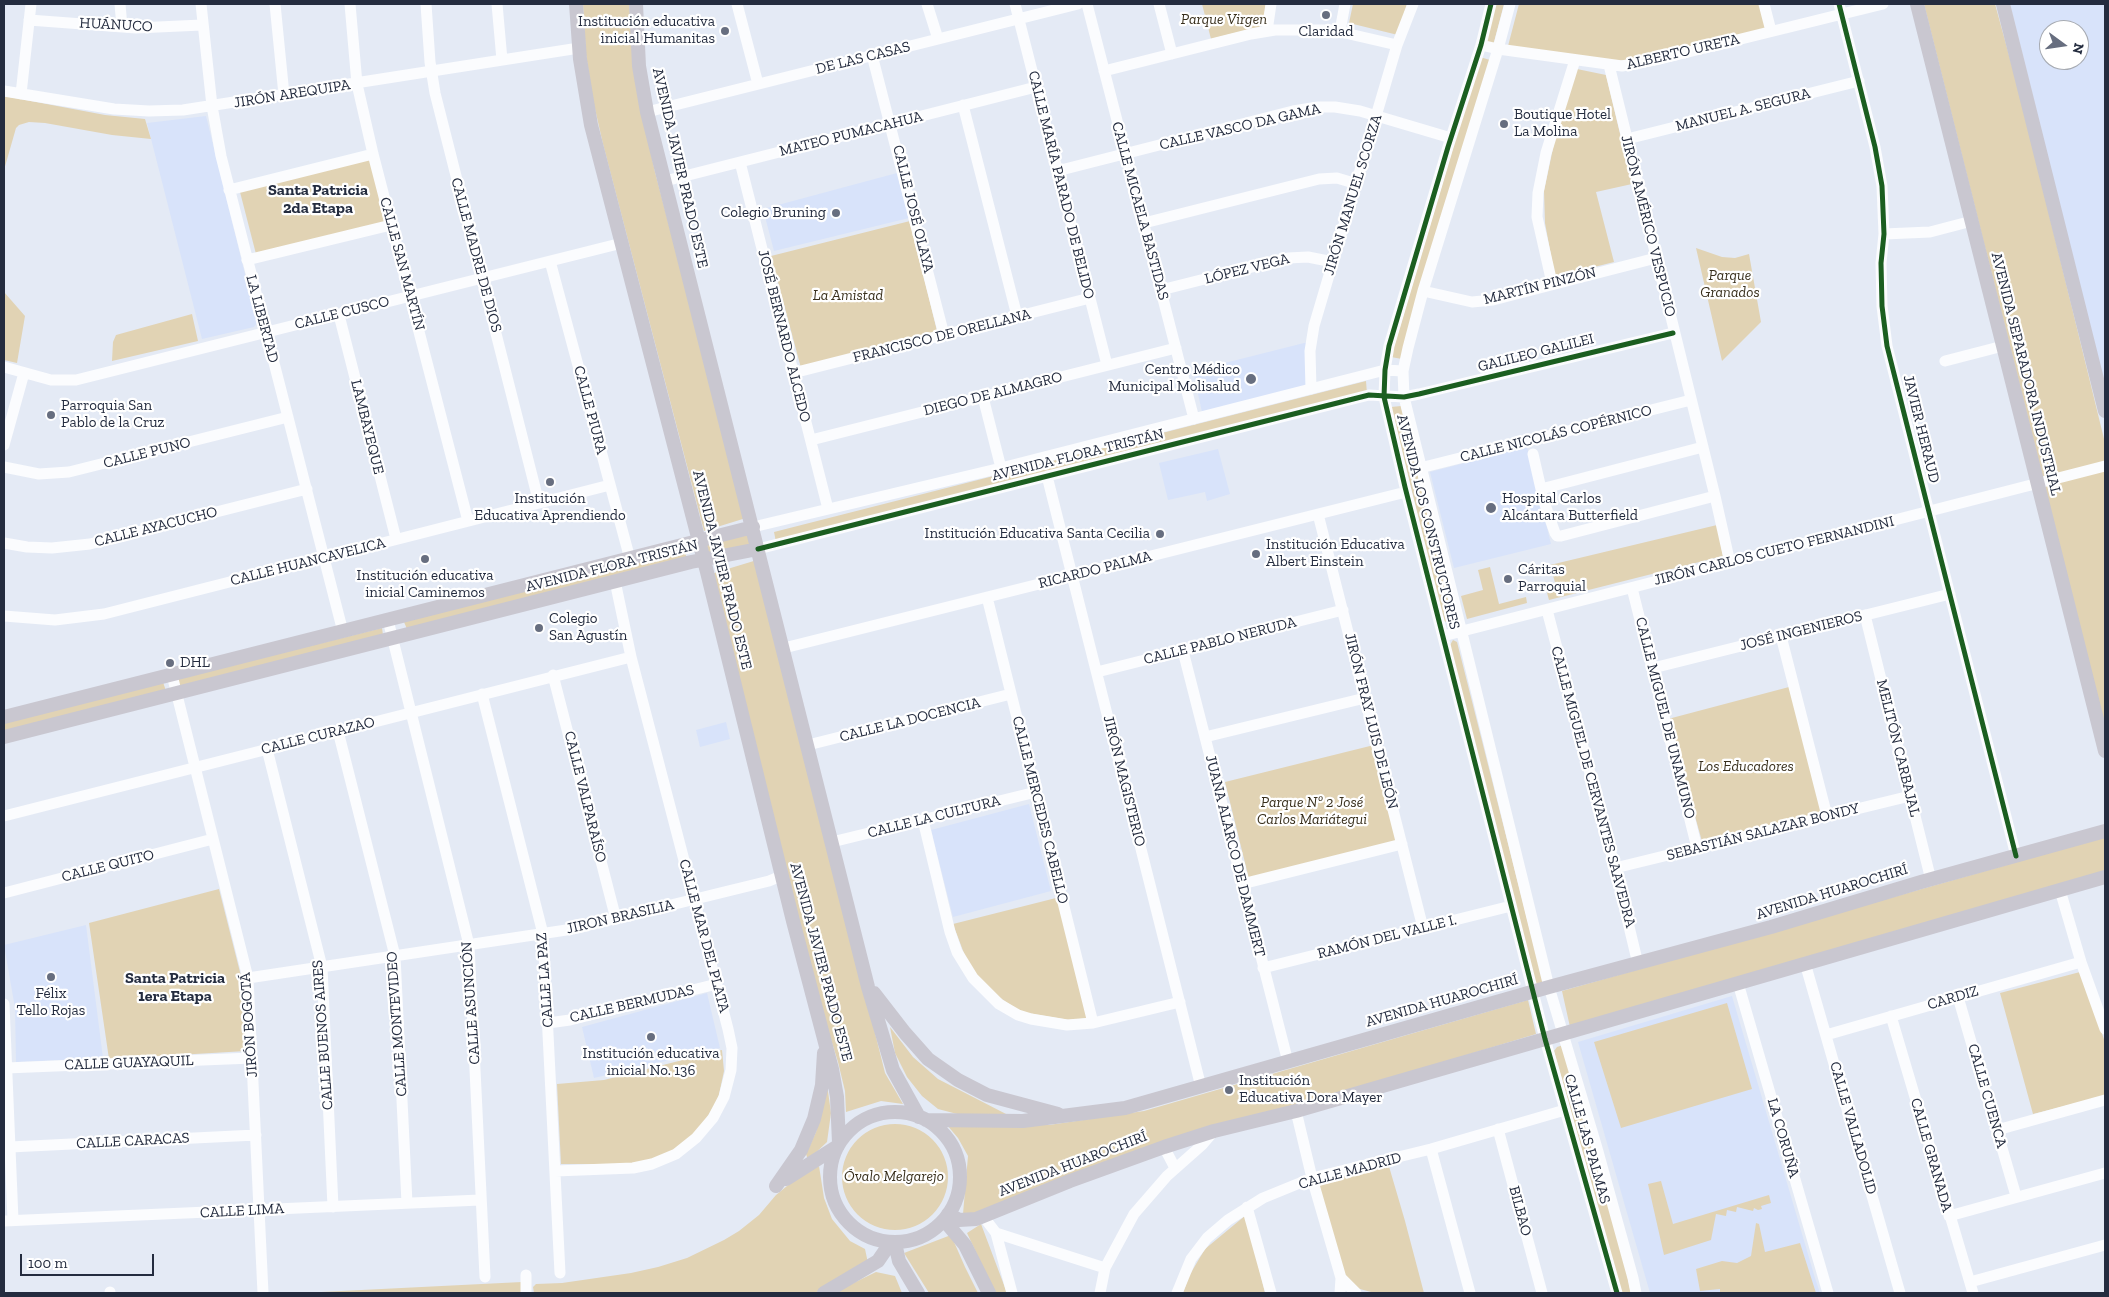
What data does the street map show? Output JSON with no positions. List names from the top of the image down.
{
  "streets": {
    "main road": [
      "AVENIDA JAVIER PRADO ESTE",
      "AVENIDA SEPARADORA INDUSTRIAL",
      "AVENIDA FLORA TRISTÁN",
      "AVENIDA HUAROCHIRÍ"
    ],
    "street": [
      "HUÁNUCO",
      "ALBERTO URETA",
      "DE LAS CASAS",
      "JIRÓN AREQUIPA",
      "MANUEL A. SEGURA",
      "CALLE VASCO DA GAMA",
      "MATEO PUMACAHUA",
      "CALLE MARÍA PARADO DE BELIDO",
      "JIRÓN MANUEL SCORZA",
      "CALLE JOSÉ OLAYA",
      "CALLE MICAELA BASTIDAS",
      "JIRÓN AMÉRICO VESPUCIO",
      "CALLE MADRE DE DIOS",
      "CALLE SAN MARTÍN",
      "LÓPEZ VEGA",
      "MARTÍN PINZÓN",
      "CALLE CUSCO",
      "LA LIBERTAD",
      "JOSÉ BERNARDO ALCEDO",
      "FRANCISCO DE ORELLANA",
      "GALILEO GALILEI",
      "DIEGO DE ALMAGRO",
      "CALLE PIURA",
      "LAMBAYEQUE",
      "JAVIER HERAUD",
      "CALLE NICOLÁS COPÉRNICO",
      "CALLE PUNO",
      "AVENIDA LOS CONSTRUCTORES",
      "CALLE AYACUCHO",
      "JIRÓN CARLOS CUETO FERNANDINI",
      "CALLE HUANCAVELICA",
      "RICARDO PALMA",
      "JOSÉ INGENIEROS",
      "CALLE PABLO NERUDA",
      "CALLE MIGUEL DE UNAMUNO",
      "CALLE LA DOCENCIA",
      "JIRÓN FRAY LUIS DE LEÓN",
      "CALLE CURAZAO",
      "MELITÓN CARBAJAL",
      "JIRÓN MAGISTERIO",
      "CALLE MIGUEL DE CERVANTES SAAVEDRA",
      "CALLE VALPARAÍSO",
      "CALLE MERCEDES CABELLO",
      "CALLE LA CULTURA",
      "SEBASTIÁN SALAZAR BONDY",
      "JUANA ALARCO DE DAMMERT",
      "CALLE QUITO",
      "JIRON BRASILIA",
      "CALLE MAR DEL PLATA",
      "RAMÓN DEL VALLE I.",
      "CALLE LA PAZ",
      "CARDIZ",
      "CALLE ASUNCIÓN",
      "CALLE BERMUDAS",
      "CALLE MONTEVIDEO",
      "JIRÓN BOGOTÁ",
      "CALLE BUENOS AIRES",
      "CALLE GUAYAQUIL",
      "CALLE CUENCA",
      "CALLE VALLADOLID",
      "LA CORUÑA",
      "CALLE LAS PALMAS",
      "CALLE CARACAS",
      "CALLE GRANADA",
      "CALLE MADRID",
      "CALLE LIMA",
      "BILBAO"
    ]
  },
  "crossings": [
    ["HUÁNUCO", "LA LIBERTAD"],
    ["ALBERTO URETA", "JIRÓN AMÉRICO VESPUCIO"],
    ["ALBERTO URETA", "JAVIER HERAUD"],
    ["ALBERTO URETA", "AVENIDA LOS CONSTRUCTORES"],
    ["DE LAS CASAS", "AVENIDA JAVIER PRADO ESTE"],
    ["DE LAS CASAS", "CALLE MARÍA PARADO DE BELIDO"],
    ["DE LAS CASAS", "CALLE JOSÉ OLAYA"],
    ["JIRÓN AREQUIPA", "AVENIDA JAVIER PRADO ESTE"],
    ["JIRÓN AREQUIPA", "CALLE MADRE DE DIOS"],
    ["JIRÓN AREQUIPA", "CALLE SAN MARTÍN"],
    ["JIRÓN AREQUIPA", "LA LIBERTAD"],
    ["MANUEL A. SEGURA", "JIRÓN AMÉRICO VESPUCIO"],
    ["MANUEL A. SEGURA", "JAVIER HERAUD"],
    ["CALLE VASCO DA GAMA", "CALLE MARÍA PARADO DE BELIDO"],
    ["CALLE VASCO DA GAMA", "JIRÓN MANUEL SCORZA"],
    ["CALLE VASCO DA GAMA", "CALLE MICAELA BASTIDAS"],
    ["CALLE VASCO DA GAMA", "AVENIDA LOS CONSTRUCTORES"],
    ["MATEO PUMACAHUA", "AVENIDA JAVIER PRADO ESTE"],
    ["MATEO PUMACAHUA", "CALLE MARÍA PARADO DE BELIDO"],
    ["MATEO PUMACAHUA", "CALLE JOSÉ OLAYA"],
    ["MATEO PUMACAHUA", "JOSÉ BERNARDO ALCEDO"],
    ["AVENIDA JAVIER PRADO ESTE", "CALLE CUSCO"],
    ["AVENIDA JAVIER PRADO ESTE", "AVENIDA FLORA TRISTÁN"],
    ["AVENIDA JAVIER PRADO ESTE", "RICARDO PALMA"],
    ["AVENIDA JAVIER PRADO ESTE", "CALLE LA DOCENCIA"],
    ["AVENIDA JAVIER PRADO ESTE", "CALLE LA CULTURA"],
    ["AVENIDA JAVIER PRADO ESTE", "AVENIDA HUAROCHIRÍ"],
    ["AVENIDA JAVIER PRADO ESTE", "JIRON BRASILIA"],
    ["CALLE MARÍA PARADO DE BELIDO", "FRANCISCO DE ORELLANA"],
    ["CALLE MARÍA PARADO DE BELIDO", "DIEGO DE ALMAGRO"],
    ["JIRÓN MANUEL SCORZA", "LÓPEZ VEGA"],
    ["JIRÓN MANUEL SCORZA", "AVENIDA FLORA TRISTÁN"],
    ["CALLE JOSÉ OLAYA", "FRANCISCO DE ORELLANA"],
    ["CALLE MICAELA BASTIDAS", "LÓPEZ VEGA"],
    ["CALLE MICAELA BASTIDAS", "DIEGO DE ALMAGRO"],
    ["CALLE MICAELA BASTIDAS", "AVENIDA FLORA TRISTÁN"],
    ["JIRÓN AMÉRICO VESPUCIO", "MARTÍN PINZÓN"],
    ["JIRÓN AMÉRICO VESPUCIO", "GALILEO GALILEI"],
    ["JIRÓN AMÉRICO VESPUCIO", "CALLE NICOLÁS COPÉRNICO"],
    ["JIRÓN AMÉRICO VESPUCIO", "JIRÓN CARLOS CUETO FERNANDINI"],
    ["CALLE MADRE DE DIOS", "CALLE CUSCO"],
    ["CALLE MADRE DE DIOS", "CALLE HUANCAVELICA"],
    ["CALLE SAN MARTÍN", "CALLE CUSCO"],
    ["CALLE SAN MARTÍN", "CALLE HUANCAVELICA"],
    ["MARTÍN PINZÓN", "AVENIDA LOS CONSTRUCTORES"],
    ["CALLE CUSCO", "LA LIBERTAD"],
    ["CALLE CUSCO", "CALLE PIURA"],
    ["CALLE CUSCO", "LAMBAYEQUE"],
    ["LA LIBERTAD", "CALLE PUNO"],
    ["LA LIBERTAD", "AVENIDA FLORA TRISTÁN"],
    ["LA LIBERTAD", "CALLE AYACUCHO"],
    ["LA LIBERTAD", "CALLE HUANCAVELICA"],
    ["JOSÉ BERNARDO ALCEDO", "FRANCISCO DE ORELLANA"],
    ["JOSÉ BERNARDO ALCEDO", "DIEGO DE ALMAGRO"],
    ["JOSÉ BERNARDO ALCEDO", "AVENIDA FLORA TRISTÁN"],
    ["GALILEO GALILEI", "AVENIDA FLORA TRISTÁN"],
    ["GALILEO GALILEI", "AVENIDA LOS CONSTRUCTORES"],
    ["AVENIDA SEPARADORA INDUSTRIAL", "JIRÓN CARLOS CUETO FERNANDINI"],
    ["CALLE PIURA", "AVENIDA FLORA TRISTÁN"],
    ["CALLE PIURA", "CALLE HUANCAVELICA"],
    ["LAMBAYEQUE", "CALLE HUANCAVELICA"],
    ["JAVIER HERAUD", "JIRÓN CARLOS CUETO FERNANDINI"],
    ["JAVIER HERAUD", "JOSÉ INGENIEROS"],
    ["JAVIER HERAUD", "AVENIDA HUAROCHIRÍ"],
    ["CALLE NICOLÁS COPÉRNICO", "AVENIDA LOS CONSTRUCTORES"],
    ["AVENIDA FLORA TRISTÁN", "AVENIDA LOS CONSTRUCTORES"],
    ["AVENIDA FLORA TRISTÁN", "JIRÓN MAGISTERIO"],
    ["AVENIDA FLORA TRISTÁN", "CALLE MAR DEL PLATA"],
    ["AVENIDA FLORA TRISTÁN", "CALLE ASUNCIÓN"],
    ["AVENIDA FLORA TRISTÁN", "JIRÓN BOGOTÁ"],
    ["AVENIDA LOS CONSTRUCTORES", "JIRÓN CARLOS CUETO FERNANDINI"],
    ["AVENIDA LOS CONSTRUCTORES", "RICARDO PALMA"],
    ["AVENIDA LOS CONSTRUCTORES", "AVENIDA HUAROCHIRÍ"],
    ["AVENIDA LOS CONSTRUCTORES", "RAMÓN DEL VALLE I."],
    ["AVENIDA LOS CONSTRUCTORES", "CALLE LAS PALMAS"],
    ["JIRÓN CARLOS CUETO FERNANDINI", "CALLE MIGUEL DE UNAMUNO"],
    ["JIRÓN CARLOS CUETO FERNANDINI", "CALLE MIGUEL DE CERVANTES SAAVEDRA"],
    ["RICARDO PALMA", "JIRÓN FRAY LUIS DE LEÓN"],
    ["RICARDO PALMA", "JIRÓN MAGISTERIO"],
    ["RICARDO PALMA", "CALLE MERCEDES CABELLO"],
    ["JOSÉ INGENIEROS", "CALLE MIGUEL DE UNAMUNO"],
    ["JOSÉ INGENIEROS", "MELITÓN CARBAJAL"],
    ["CALLE PABLO NERUDA", "JIRÓN FRAY LUIS DE LEÓN"],
    ["CALLE PABLO NERUDA", "JIRÓN MAGISTERIO"],
    ["CALLE PABLO NERUDA", "JUANA ALARCO DE DAMMERT"],
    ["CALLE MIGUEL DE UNAMUNO", "SEBASTIÁN SALAZAR BONDY"],
    ["CALLE LA DOCENCIA", "CALLE MERCEDES CABELLO"],
    ["JIRÓN FRAY LUIS DE LEÓN", "RAMÓN DEL VALLE I."],
    ["CALLE CURAZAO", "CALLE VALPARAÍSO"],
    ["CALLE CURAZAO", "CALLE MAR DEL PLATA"],
    ["CALLE CURAZAO", "CALLE LA PAZ"],
    ["CALLE CURAZAO", "CALLE ASUNCIÓN"],
    ["CALLE CURAZAO", "CALLE MONTEVIDEO"],
    ["CALLE CURAZAO", "JIRÓN BOGOTÁ"],
    ["CALLE CURAZAO", "CALLE BUENOS AIRES"],
    ["MELITÓN CARBAJAL", "SEBASTIÁN SALAZAR BONDY"],
    ["MELITÓN CARBAJAL", "AVENIDA HUAROCHIRÍ"],
    ["JIRÓN MAGISTERIO", "AVENIDA HUAROCHIRÍ"],
    ["CALLE MIGUEL DE CERVANTES SAAVEDRA", "SEBASTIÁN SALAZAR BONDY"],
    ["CALLE MIGUEL DE CERVANTES SAAVEDRA", "AVENIDA HUAROCHIRÍ"],
    ["CALLE VALPARAÍSO", "JIRON BRASILIA"],
    ["CALLE MERCEDES CABELLO", "CALLE LA CULTURA"],
    ["JUANA ALARCO DE DAMMERT", "AVENIDA HUAROCHIRÍ"],
    ["JUANA ALARCO DE DAMMERT", "RAMÓN DEL VALLE I."],
    ["CALLE QUITO", "JIRÓN BOGOTÁ"],
    ["AVENIDA HUAROCHIRÍ", "CALLE VALLADOLID"],
    ["AVENIDA HUAROCHIRÍ", "LA CORUÑA"],
    ["AVENIDA HUAROCHIRÍ", "CALLE LAS PALMAS"],
    ["JIRON BRASILIA", "CALLE MAR DEL PLATA"],
    ["JIRON BRASILIA", "CALLE LA PAZ"],
    ["JIRON BRASILIA", "CALLE ASUNCIÓN"],
    ["JIRON BRASILIA", "CALLE MONTEVIDEO"],
    ["JIRON BRASILIA", "JIRÓN BOGOTÁ"],
    ["JIRON BRASILIA", "CALLE BUENOS AIRES"],
    ["CALLE MAR DEL PLATA", "CALLE LA PAZ"],
    ["CALLE MAR DEL PLATA", "CALLE BERMUDAS"],
    ["CALLE LA PAZ", "CALLE BERMUDAS"],
    ["CARDIZ", "CALLE CUENCA"],
    ["CARDIZ", "CALLE VALLADOLID"],
    ["CARDIZ", "CALLE GRANADA"],
    ["CALLE ASUNCIÓN", "CALLE LIMA"],
    ["CALLE MONTEVIDEO", "CALLE LIMA"],
    ["JIRÓN BOGOTÁ", "CALLE GUAYAQUIL"],
    ["JIRÓN BOGOTÁ", "CALLE CARACAS"],
    ["JIRÓN BOGOTÁ", "CALLE LIMA"],
    ["CALLE BUENOS AIRES", "CALLE LIMA"],
    ["CALLE LAS PALMAS", "CALLE MADRID"],
    ["CALLE MADRID", "BILBAO"]
  ],
  "districts": ["Santa Patricia 2da Etapa", "Santa Patricia 1era Etapa"],
  "parks": [
    "Parque Virgen",
    "Parque Granados",
    "La Amistad",
    "Los Educadores",
    "Parque Nº 2 José Carlos Mariátegui",
    "Óvalo Melgarejo"
  ],
  "places": [
    "Claridad",
    "Institución educativa inicial Humanitas",
    "Boutique Hotel La Molina",
    "Colegio Bruning",
    "Centro Médico Municipal Molisalud",
    "Parroquia San Pablo de la Cruz",
    "Institución Educativa Aprendiendo",
    "Hospital Carlos Alcántara Butterfield",
    "Institución Educativa Santa Cecilia",
    "Institución Educativa Albert Einstein",
    "Institución educativa inicial Caminemos",
    "Cáritas Parroquial",
    "Colegio San Agustín",
    "DHL",
    "Félix Tello Rojas",
    "Institución educativa inicial No. 136",
    "Institución Educativa Dora Mayer"
  ],
  "scale_bar": "100 m",
  "north": "right"
}
